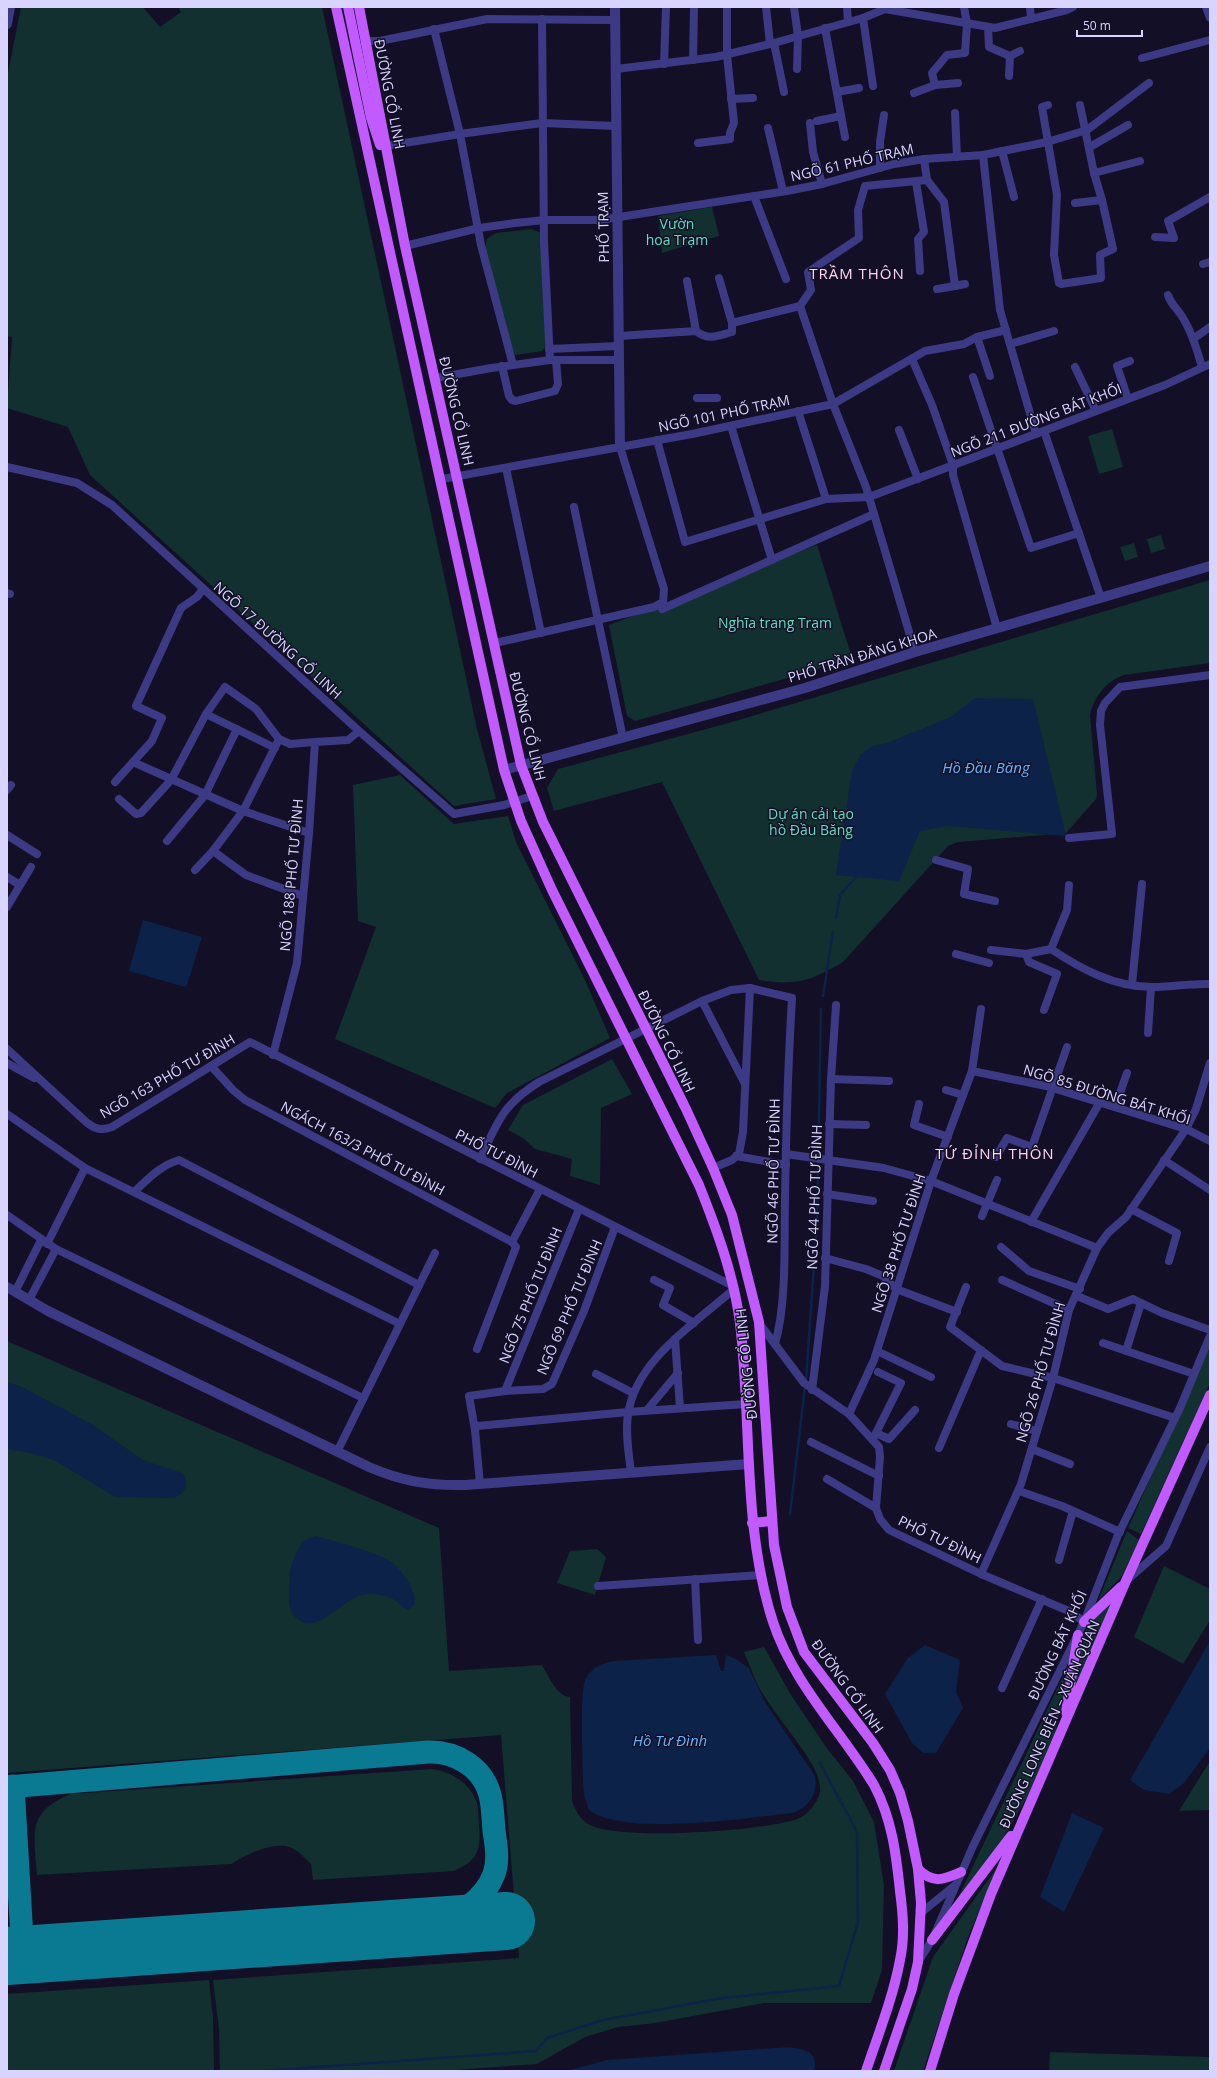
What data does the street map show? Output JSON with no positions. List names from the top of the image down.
{
  "streets": {
    "main road": ["ĐƯỜNG CỔ LINH", "ĐƯỜNG LONG BIÊN – XUÂN QUAN"],
    "street": [
      "NGÕ 61 PHỐ TRẠM",
      "PHỐ TRẠM",
      "NGÕ 101 PHỐ TRẠM",
      "NGÕ 211 ĐƯỜNG BÁT KHỐI",
      "NGÕ 17 ĐƯỜNG CỔ LINH",
      "PHỐ TRẦN ĐĂNG KHOA",
      "NGÕ 188 PHỐ TƯ ĐÌNH",
      "NGÕ 163 PHỐ TƯ ĐÌNH",
      "NGÕ 85 ĐƯỜNG BÁT KHỐI",
      "NGÁCH 163/3 PHỐ TƯ ĐÌNH",
      "PHỐ TƯ ĐÌNH",
      "NGÕ 46 PHỐ TƯ ĐÌNH",
      "NGÕ 44 PHỐ TƯ ĐÌNH",
      "NGÕ 38 PHỐ TƯ ĐÌNH",
      "NGÕ 75 PHỐ TƯ ĐÌNH",
      "NGÕ 69 PHỐ TƯ ĐÌNH",
      "NGÕ 26 PHỐ TƯ ĐÌNH",
      "ĐƯỜNG BÁT KHỐI"
    ]
  },
  "crossings": [
    ["ĐƯỜNG CỔ LINH", "NGÕ 61 PHỐ TRẠM"],
    ["ĐƯỜNG CỔ LINH", "NGÕ 101 PHỐ TRẠM"],
    ["ĐƯỜNG CỔ LINH", "NGÕ 17 ĐƯỜNG CỔ LINH"],
    ["ĐƯỜNG CỔ LINH", "PHỐ TRẦN ĐĂNG KHOA"],
    ["ĐƯỜNG CỔ LINH", "PHỐ TƯ ĐÌNH"],
    ["ĐƯỜNG CỔ LINH", "ĐƯỜNG BÁT KHỐI"],
    ["NGÕ 61 PHỐ TRẠM", "PHỐ TRẠM"],
    ["PHỐ TRẠM", "NGÕ 101 PHỐ TRẠM"],
    ["NGÕ 101 PHỐ TRẠM", "NGÕ 211 ĐƯỜNG BÁT KHỐI"],
    ["NGÕ 188 PHỐ TƯ ĐÌNH", "PHỐ TƯ ĐÌNH"],
    ["NGÕ 163 PHỐ TƯ ĐÌNH", "NGÁCH 163/3 PHỐ TƯ ĐÌNH"],
    ["NGÕ 163 PHỐ TƯ ĐÌNH", "PHỐ TƯ ĐÌNH"],
    ["NGÕ 85 ĐƯỜNG BÁT KHỐI", "NGÕ 38 PHỐ TƯ ĐÌNH"],
    ["NGÕ 85 ĐƯỜNG BÁT KHỐI", "NGÕ 26 PHỐ TƯ ĐÌNH"],
    ["PHỐ TƯ ĐÌNH", "NGÕ 75 PHỐ TƯ ĐÌNH"],
    ["PHỐ TƯ ĐÌNH", "NGÕ 69 PHỐ TƯ ĐÌNH"],
    ["PHỐ TƯ ĐÌNH", "NGÕ 26 PHỐ TƯ ĐÌNH"],
    ["PHỐ TƯ ĐÌNH", "ĐƯỜNG BÁT KHỐI"],
    ["NGÕ 75 PHỐ TƯ ĐÌNH", "NGÕ 69 PHỐ TƯ ĐÌNH"]
  ],
  "districts": ["TRẦM THÔN", "TỨ ĐỈNH THÔN"],
  "water": ["Hồ Đầu Băng", "Hồ Tư Đình"],
  "parks": ["Vườn hoa Trạm", "Nghĩa trang Trạm", "Dự án cải tạo hồ Đầu Băng"],
  "scale_bar": "50 m"
}
